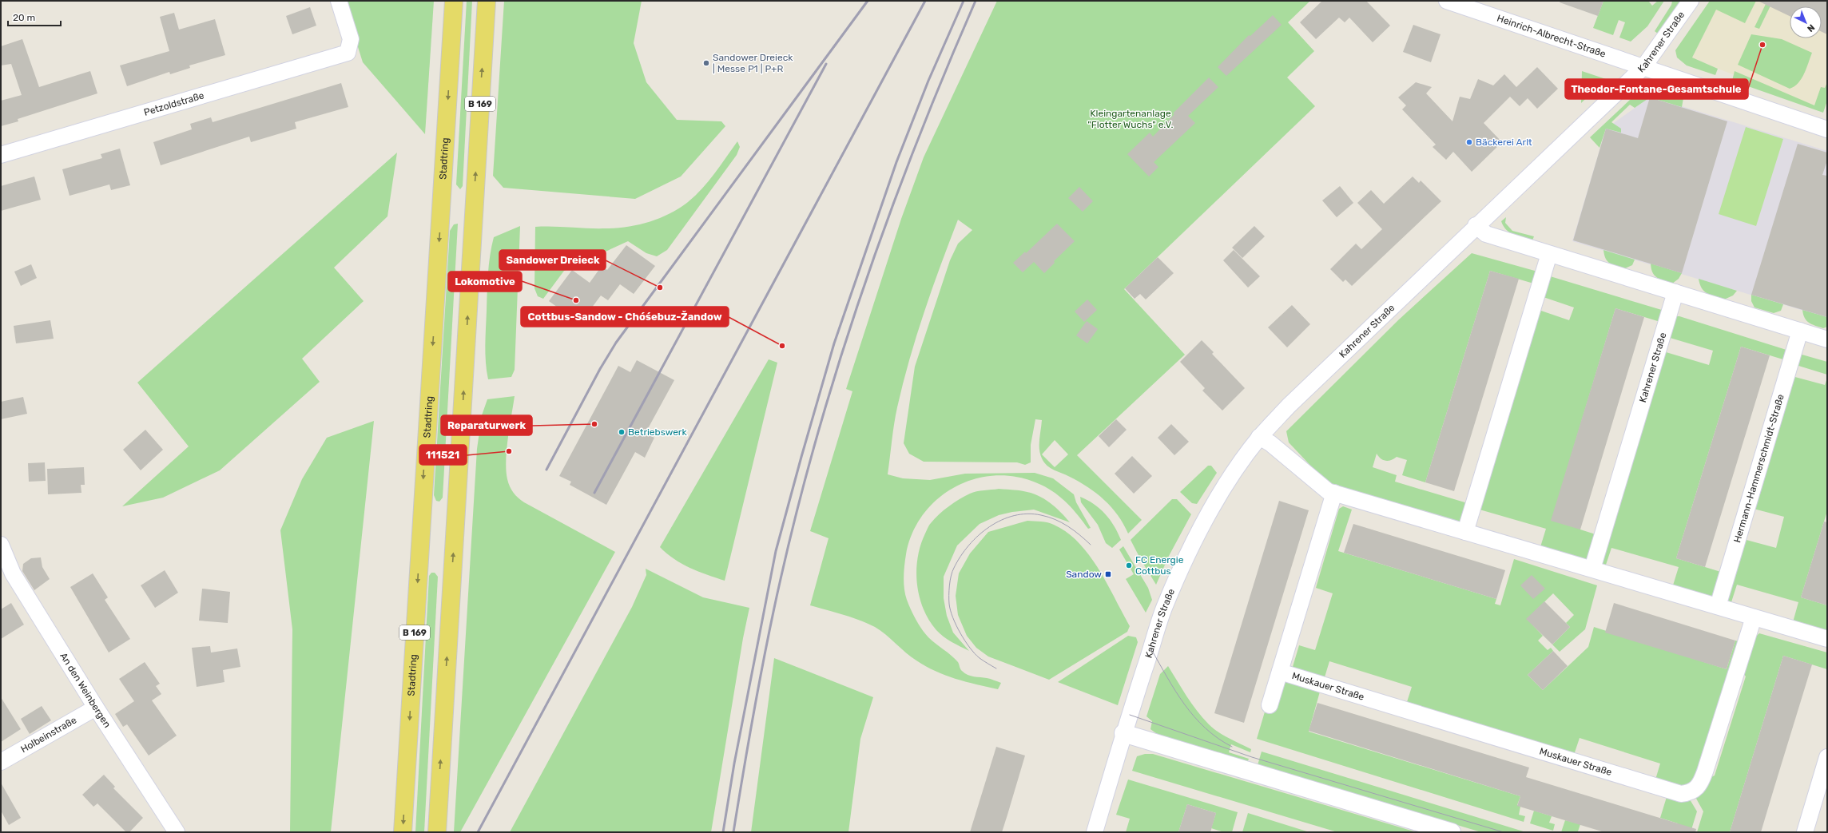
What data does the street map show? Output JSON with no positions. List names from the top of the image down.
{
  "streets": {
    "main road": ["B 169", "Stadtring"],
    "street": [
      "Heinrich-Albrecht-Straße",
      "Kahrener Straße",
      "Petzoldstraße",
      "Hermann-Hammerschmidt-Straße",
      "Muskauer Straße",
      "An den Weinbergen",
      "Holbeinstraße"
    ]
  },
  "crossings": [
    ["Heinrich-Albrecht-Straße", "Kahrener Straße"],
    ["An den Weinbergen", "Holbeinstraße"]
  ],
  "parks": ["Kleingartenanlage \"Flotter Wuchs\" e.V."],
  "places": {
    "other": [
      "Theodor-Fontane-Gesamtschule",
      "Sandower Dreieck | Messe P1 | P+R",
      "Bäckerei Arlt",
      "Sandower Dreieck",
      "Lokomotive",
      "Cottbus-Sandow - Chóśebuz-Žandow",
      "Reparaturwerk",
      "Betriebswerk",
      "111521",
      "FC Energie Cottbus"
    ],
    "transit": ["Sandow"]
  },
  "scale_bar": "20 m",
  "north": "bottom right"
}
